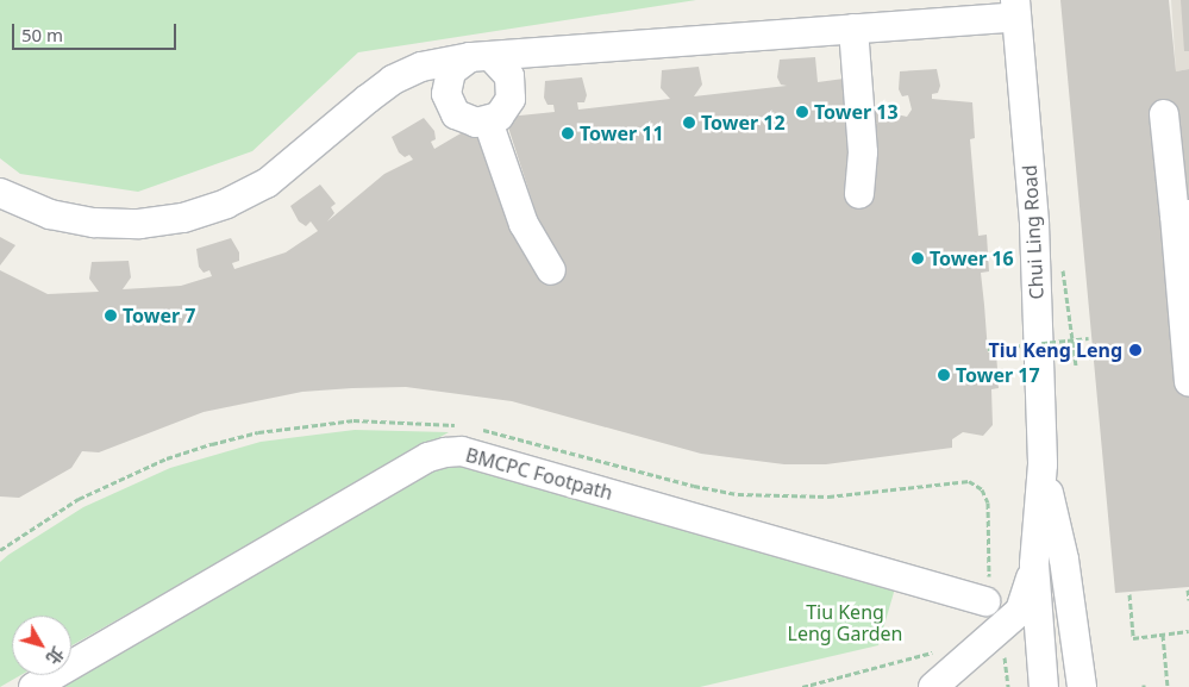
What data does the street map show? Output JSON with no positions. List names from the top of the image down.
{
  "streets": {
    "street": ["Chui Ling Road", "BMCPC Footpath"]
  },
  "parks": ["Tiu Keng Leng Garden"],
  "places": [
    "Tower 13",
    "Tower 12",
    "Tower 11",
    "Tower 16",
    "Tower 7",
    "Tiu Keng Leng",
    "Tower 17"
  ],
  "scale_bar": "50 m",
  "north": "bottom right"
}
